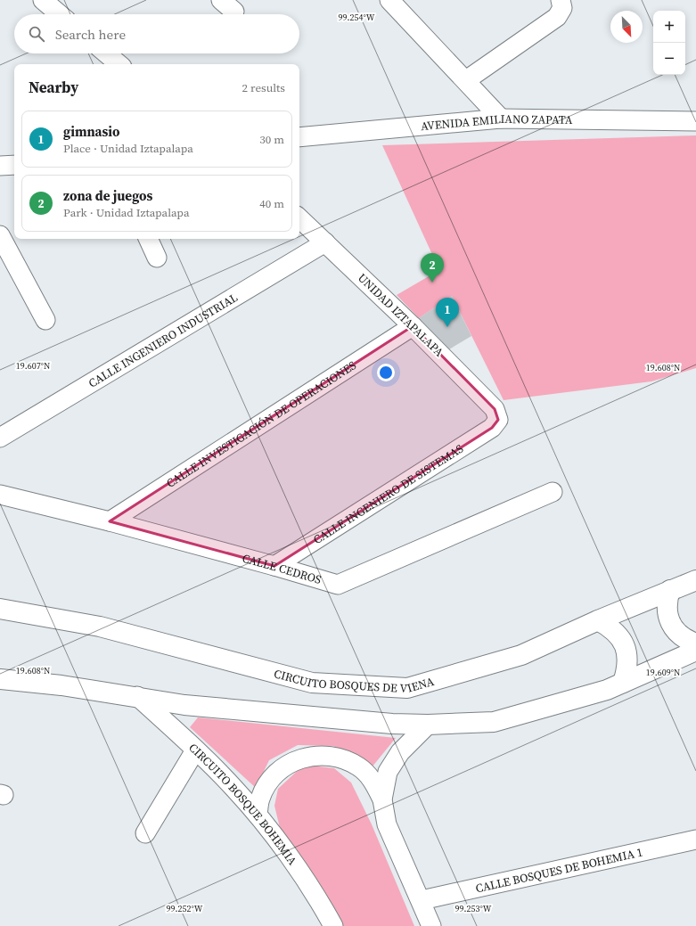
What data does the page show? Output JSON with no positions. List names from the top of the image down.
{
  "streets": {
    "main road": ["CIRCUITO BOSQUES DE VIENA"],
    "street": [
      "AVENIDA EMILIANO ZAPATA",
      "UNIDAD IZTAPALAPA",
      "CALLE INGENIERO INDUSTRIAL",
      "CALLE INVESTIGACIÓN DE OPERACIONES",
      "CALLE INGENIERO DE SISTEMAS",
      "CALLE CEDROS",
      "CIRCUITO BOSQUE BOHEMIA",
      "CALLE BOSQUES DE BOHEMIA 1"
    ]
  },
  "crossings": [
    ["UNIDAD IZTAPALAPA", "CALLE INGENIERO INDUSTRIAL"],
    ["UNIDAD IZTAPALAPA", "CALLE INVESTIGACIÓN DE OPERACIONES"],
    ["UNIDAD IZTAPALAPA", "CALLE INGENIERO DE SISTEMAS"],
    ["CALLE INVESTIGACIÓN DE OPERACIONES", "CALLE CEDROS"],
    ["CALLE INGENIERO DE SISTEMAS", "CALLE CEDROS"]
  ],
  "north": "bottom right",
  "page": {
    "map_buttons": ["+", "−"],
    "search": "Search here",
    "heading": ["Nearby", "2 results"],
    "list": [
      {
        "mark": "1",
        "name": "gimnasio",
        "note": "Place · Unidad Iztapalapa",
        "value": "30 m"
      },
      {
        "mark": "2",
        "name": "zona de juegos",
        "note": "Park · Unidad Iztapalapa",
        "value": "40 m"
      }
    ],
    "pins": ["2", "1"]
  },
  "coordinates": [
    "99.254°W",
    "19.607°N",
    "19.608°N",
    "19.609°N",
    "99.252°W",
    "99.253°W"
  ]
}
